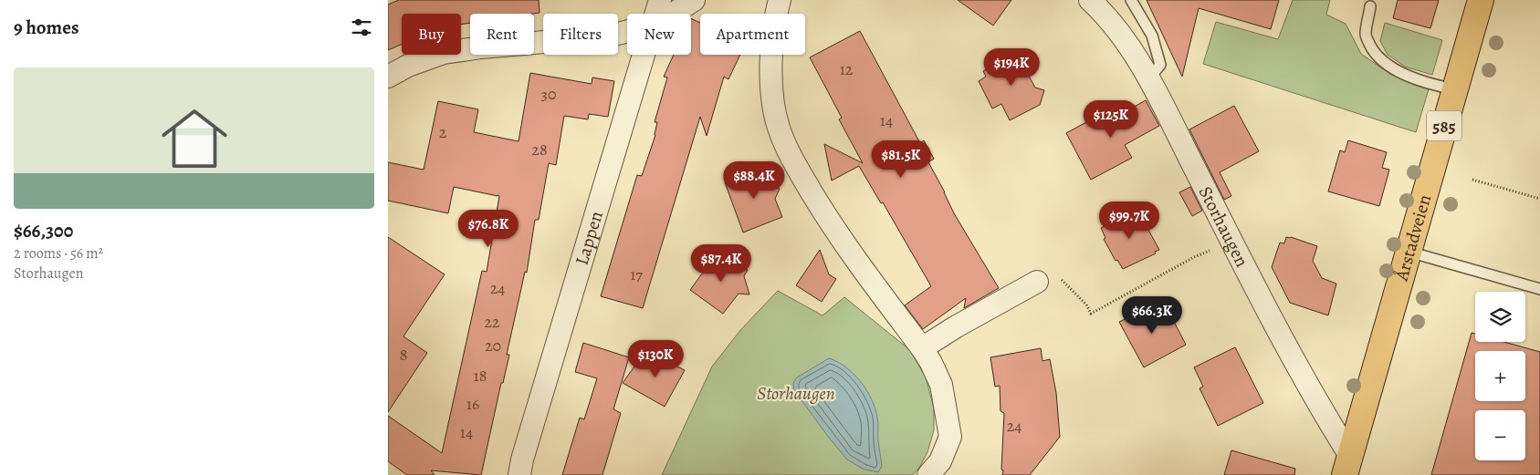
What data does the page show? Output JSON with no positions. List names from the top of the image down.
{
  "streets": {
    "main road": ["585", "Årstadveien"],
    "street": ["Storhaugen", "Lappen"]
  },
  "crossings": [
    ["Storhaugen", "Årstadveien"]
  ],
  "parks": ["Storhaugen"],
  "house_numbers": [
    "12",
    "30",
    "14",
    "2",
    "28",
    "17",
    "24",
    "22",
    "20",
    "8",
    "18",
    "16",
    "24",
    "14"
  ],
  "page": {
    "heading": "9 homes",
    "chip": [
      "Buy",
      "Rent",
      "Filters",
      "New",
      "Apartment"
    ],
    "price": [
      "$194K",
      "$125K",
      "$81.5K",
      "$88.4K",
      "$99.7K",
      "$76.8K",
      "$87.4K",
      "$66.3K",
      "$130K"
    ],
    "list": [
      {
        "name": "$66,300",
        "note": "2 rooms · 56 m² · Storhaugen"
      }
    ],
    "map_buttons": ["+", "−"]
  }
}
